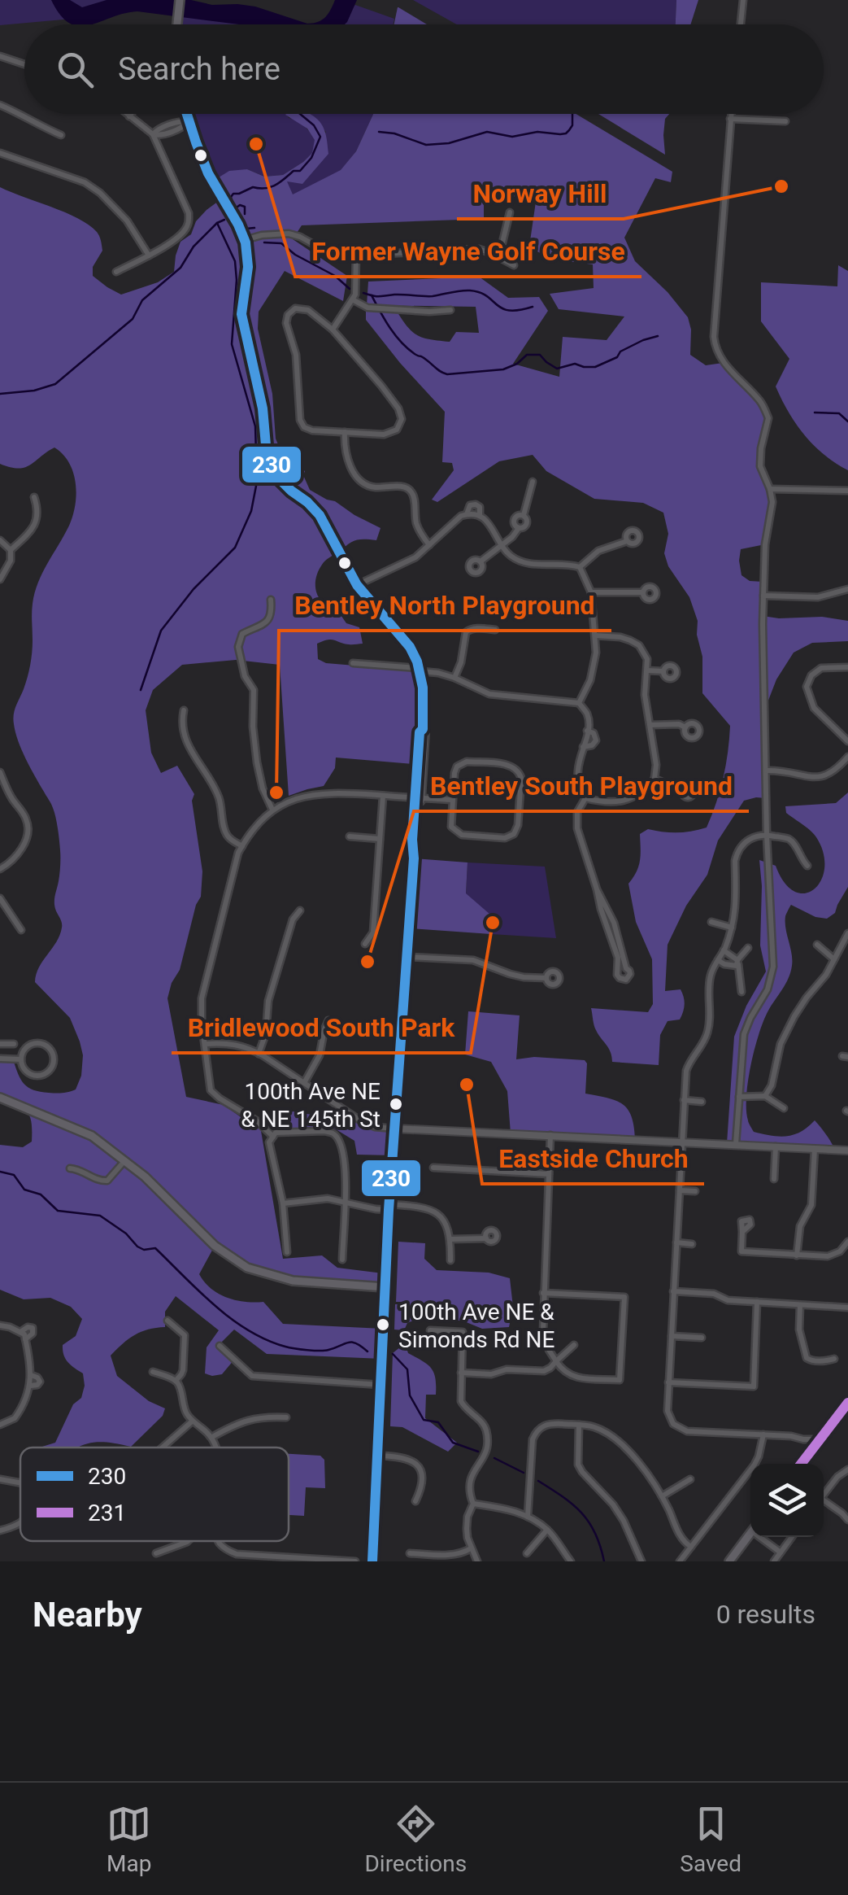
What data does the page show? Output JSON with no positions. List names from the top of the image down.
{
  "places": [
    "Former Wayne Golf Course",
    "Norway Hill",
    "Bentley North Playground",
    "Bridlewood South Park",
    "Bentley South Playground",
    "Eastside Church",
    "100th Ave NE & NE 145th St",
    "100th Ave NE & Simonds Rd NE"
  ],
  "lines": ["transit line 230", "transit line 231"],
  "legend": ["230", "231"],
  "page": {
    "search": "Search here",
    "heading": ["Nearby", "0 results"],
    "nav": ["Map", "Directions", "Saved"]
  }
}
